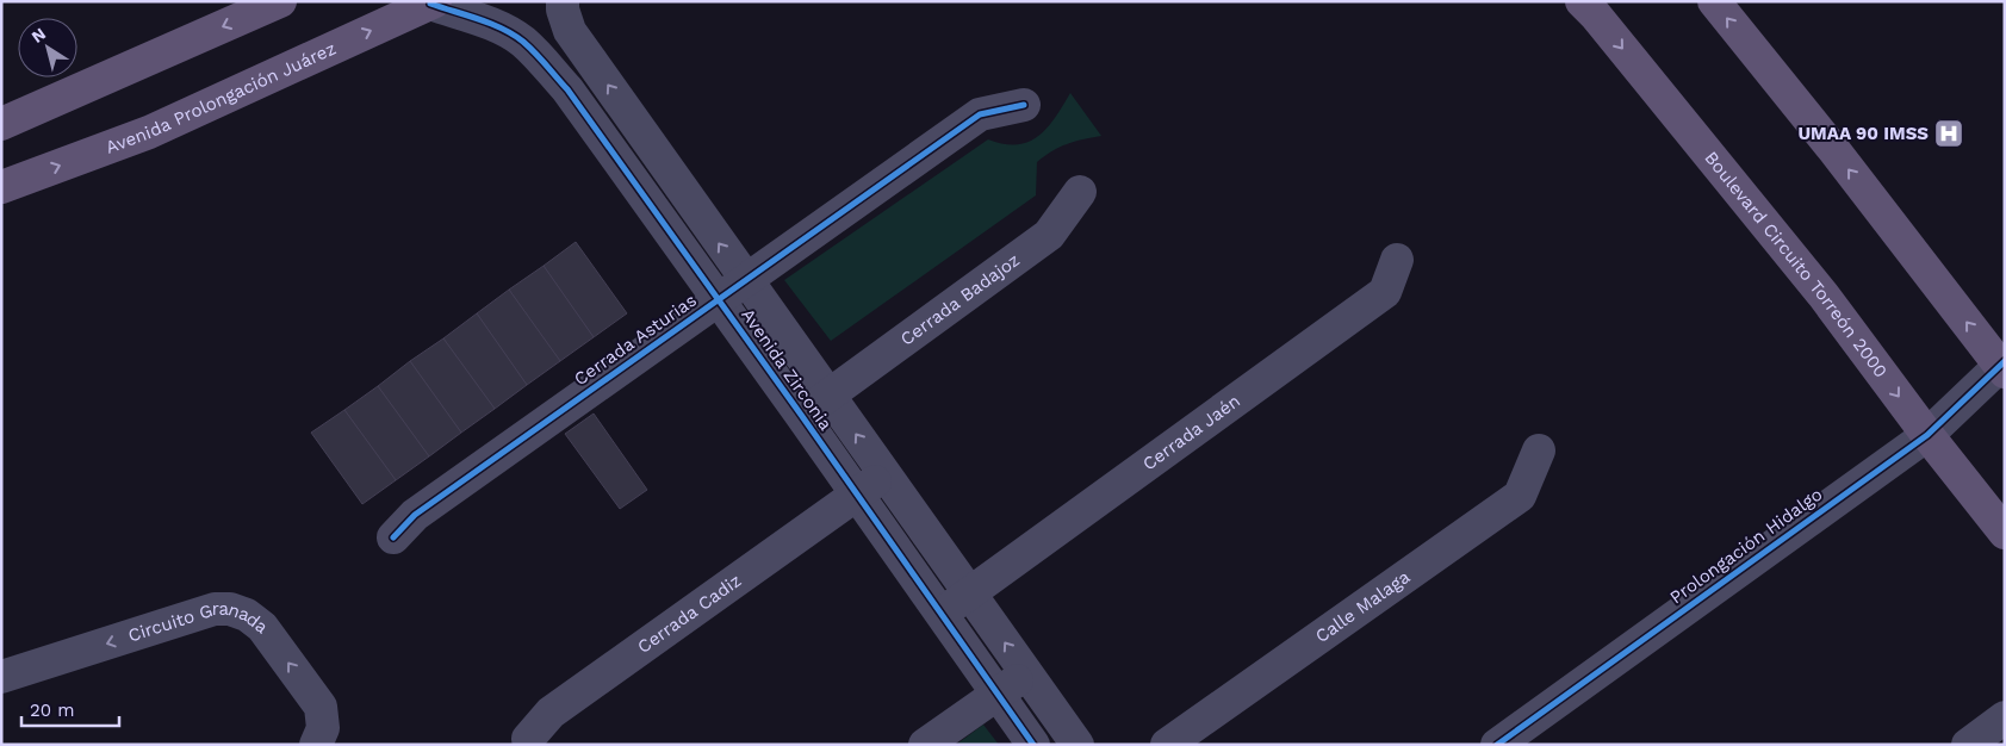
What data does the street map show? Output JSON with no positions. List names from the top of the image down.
{
  "streets": {
    "main road": ["Avenida Prolongación Juárez", "Boulevard Circuito Torreón 2000"],
    "street": [
      "Cerrada Badajoz",
      "Cerrada Asturias",
      "Avenida Zirconia",
      "Cerrada Jaén",
      "Prolongación Hidalgo",
      "Calle Malaga",
      "Cerrada Cadiz",
      "Circuito Granada"
    ]
  },
  "crossings": [
    ["Avenida Prolongación Juárez", "Avenida Zirconia"],
    ["Boulevard Circuito Torreón 2000", "Prolongación Hidalgo"],
    ["Cerrada Badajoz", "Avenida Zirconia"],
    ["Cerrada Asturias", "Avenida Zirconia"],
    ["Avenida Zirconia", "Cerrada Jaén"],
    ["Avenida Zirconia", "Cerrada Cadiz"]
  ],
  "places": {
    "hospital": ["UMAA 90 IMSS"]
  },
  "scale_bar": "20 m",
  "north": "top left"
}
